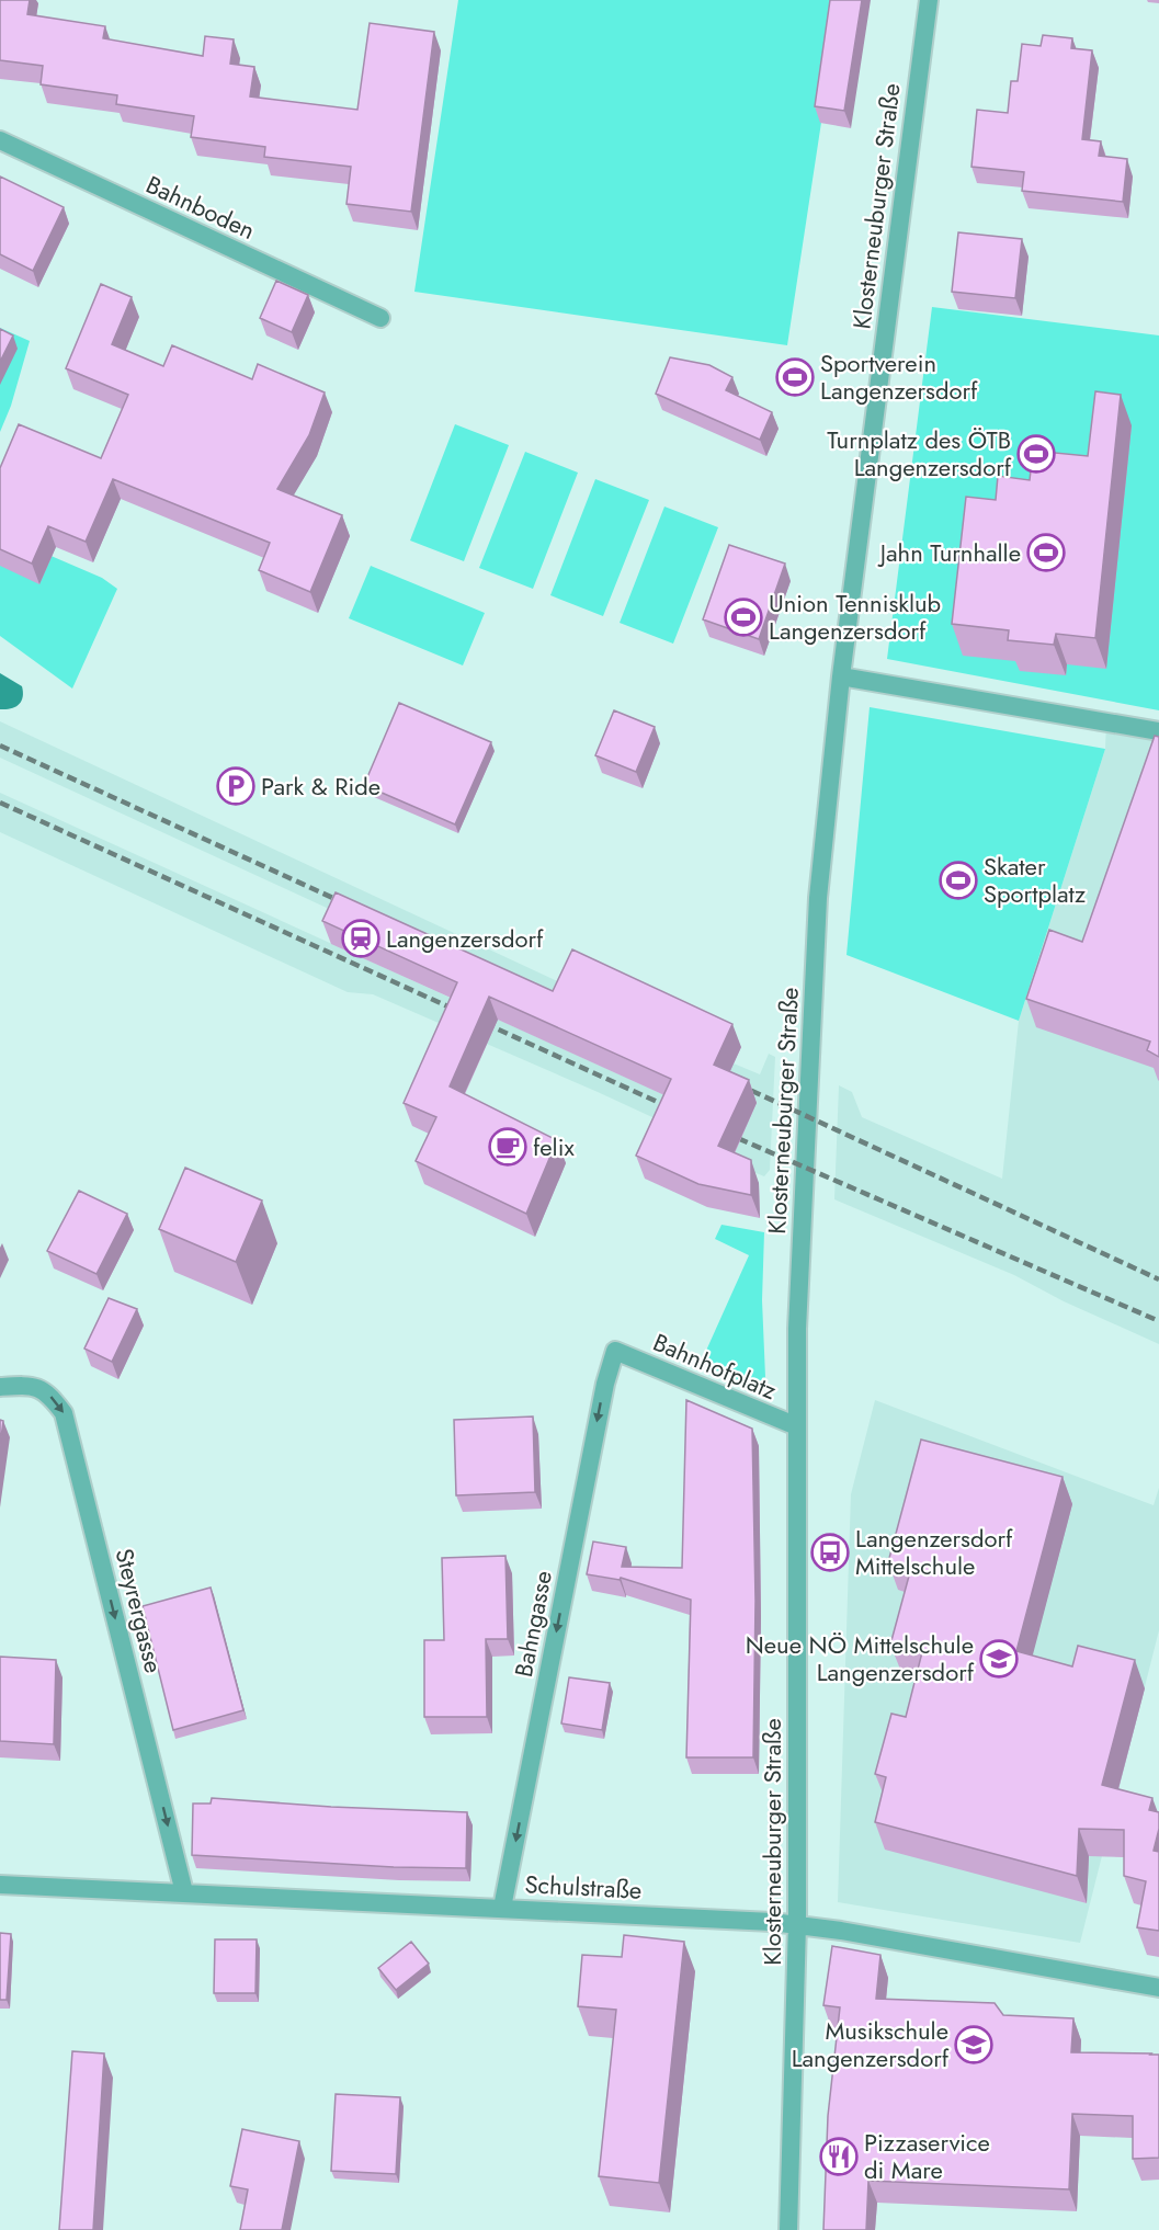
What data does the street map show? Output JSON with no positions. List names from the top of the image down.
{
  "streets": {
    "street": [
      "Klosterneuburger Straße",
      "Bahnboden",
      "Bahnhofplatz",
      "Steyrergasse",
      "Bahngasse",
      "Schulstraße"
    ]
  },
  "crossings": [
    ["Klosterneuburger Straße", "Bahnhofplatz"],
    ["Klosterneuburger Straße", "Schulstraße"],
    ["Bahnhofplatz", "Bahngasse"],
    ["Steyrergasse", "Schulstraße"],
    ["Bahngasse", "Schulstraße"]
  ],
  "one_way": ["Steyrergasse", "Bahngasse"],
  "places": {
    "sports": [
      "Sportverein Langenzersdorf",
      "Turnplatz des ÖTB Langenzersdorf",
      "Jahn Turnhalle",
      "Union Tennisklub Langenzersdorf",
      "Skater Sportplatz"
    ],
    "parking": ["Park & Ride"],
    "station": ["Langenzersdorf"],
    "cafe": ["felix"],
    "bus stop": ["Langenzersdorf Mittelschule"],
    "school or university": ["Neue NÖ Mittelschule Langenzersdorf", "Musikschule Langenzersdorf"],
    "restaurant": ["Pizzaservice di Mare"]
  }
}
